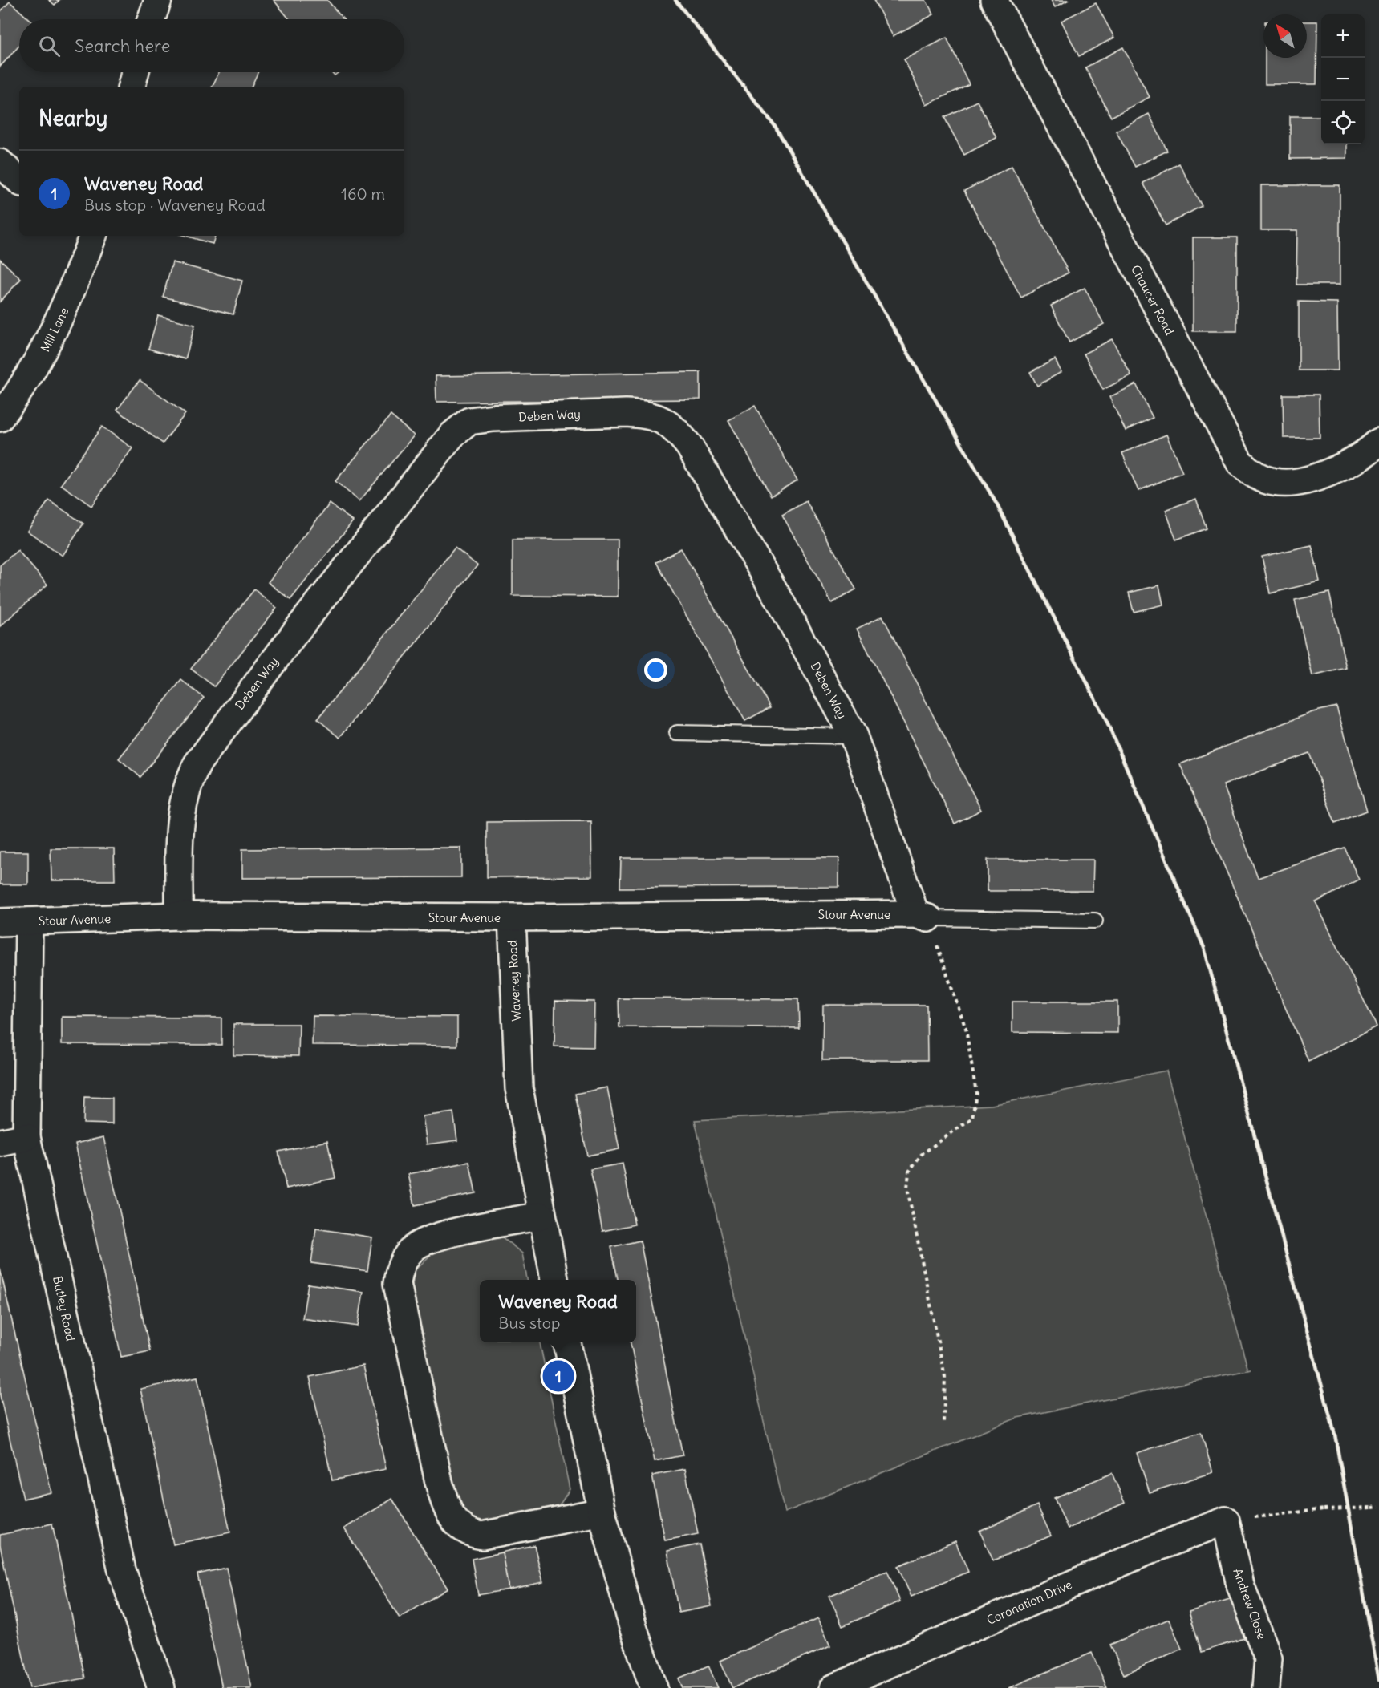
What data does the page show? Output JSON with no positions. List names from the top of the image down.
{
  "streets": {
    "street": [
      "Chaucer Road",
      "Mill Lane",
      "Deben Way",
      "Stour Avenue",
      "Waveney Road",
      "Butley Road",
      "Coronation Drive",
      "Andrew Close"
    ]
  },
  "crossings": [
    ["Deben Way", "Stour Avenue"],
    ["Stour Avenue", "Waveney Road"],
    ["Stour Avenue", "Butley Road"],
    ["Coronation Drive", "Andrew Close"]
  ],
  "north": "top left",
  "page": {
    "map_buttons": ["+", "−"],
    "search": "Search here",
    "heading": "Nearby",
    "list": [
      {
        "mark": "1",
        "name": "Waveney Road",
        "note": "Bus stop · Waveney Road",
        "value": "160 m"
      }
    ],
    "popup": ["Waveney Road", "Bus stop"],
    "pins": "1"
  }
}
